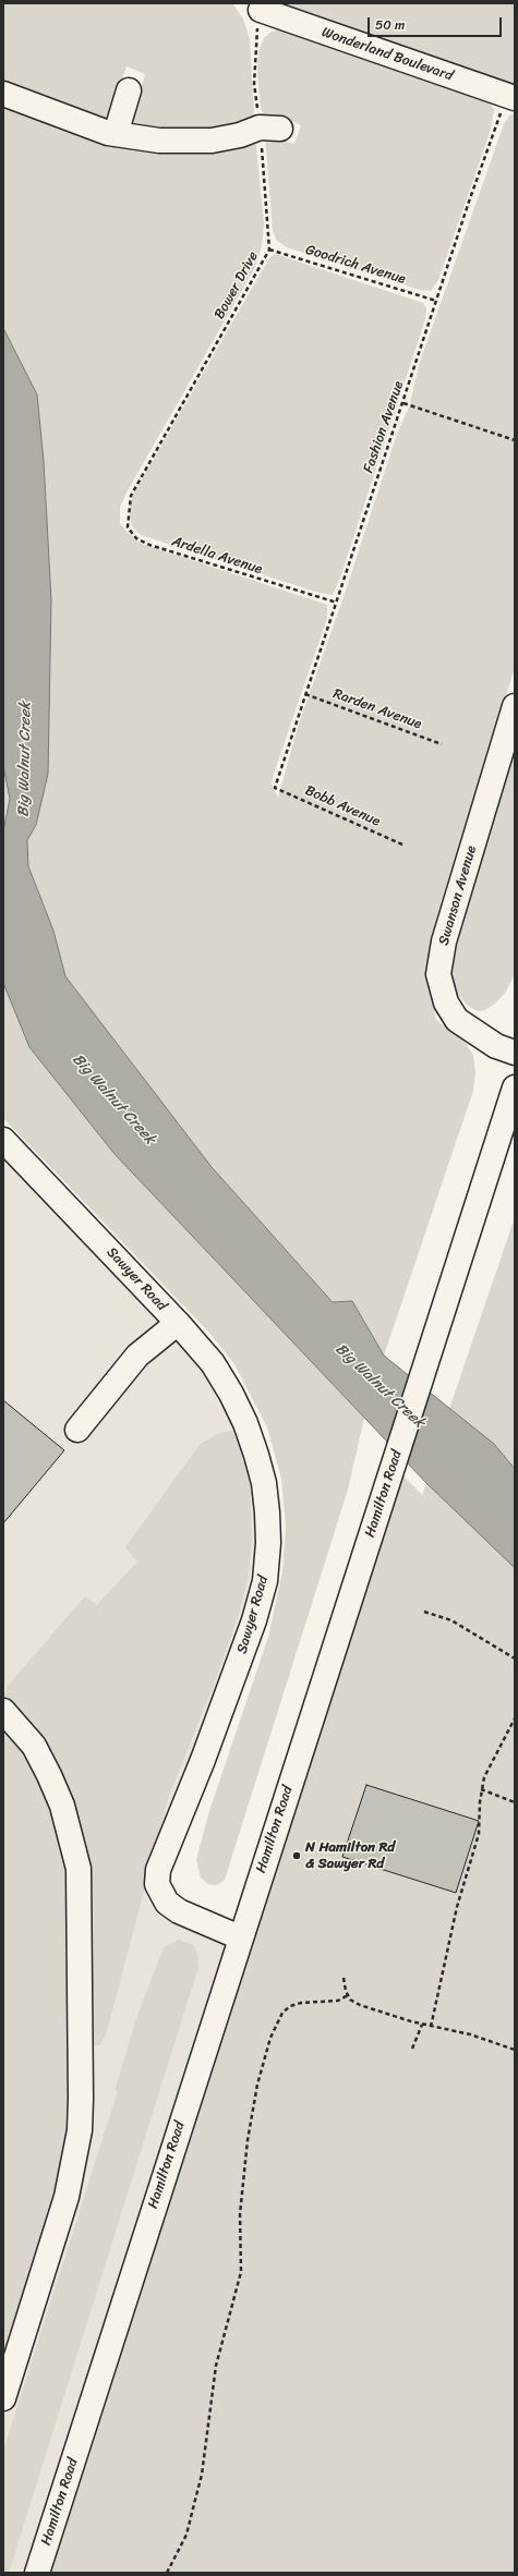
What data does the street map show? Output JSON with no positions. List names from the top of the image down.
{
  "streets": {
    "street": [
      "Wonderland Boulevard",
      "Swanson Avenue",
      "Sawyer Road",
      "Hamilton Road"
    ],
    "path": [
      "Goodrich Avenue",
      "Bower Drive",
      "Fashion Avenue",
      "Ardella Avenue",
      "Rarden Avenue",
      "Bobb Avenue"
    ]
  },
  "crossings": [
    ["Wonderland Boulevard", "Bower Drive"],
    ["Wonderland Boulevard", "Fashion Avenue"],
    ["Goodrich Avenue", "Bower Drive"],
    ["Goodrich Avenue", "Fashion Avenue"],
    ["Bower Drive", "Ardella Avenue"],
    ["Fashion Avenue", "Ardella Avenue"],
    ["Fashion Avenue", "Rarden Avenue"],
    ["Fashion Avenue", "Bobb Avenue"],
    ["Sawyer Road", "Hamilton Road"]
  ],
  "water": ["Big Walnut Creek"],
  "places": ["N Hamilton Rd & Sawyer Rd"],
  "scale_bar": "50 m"
}
